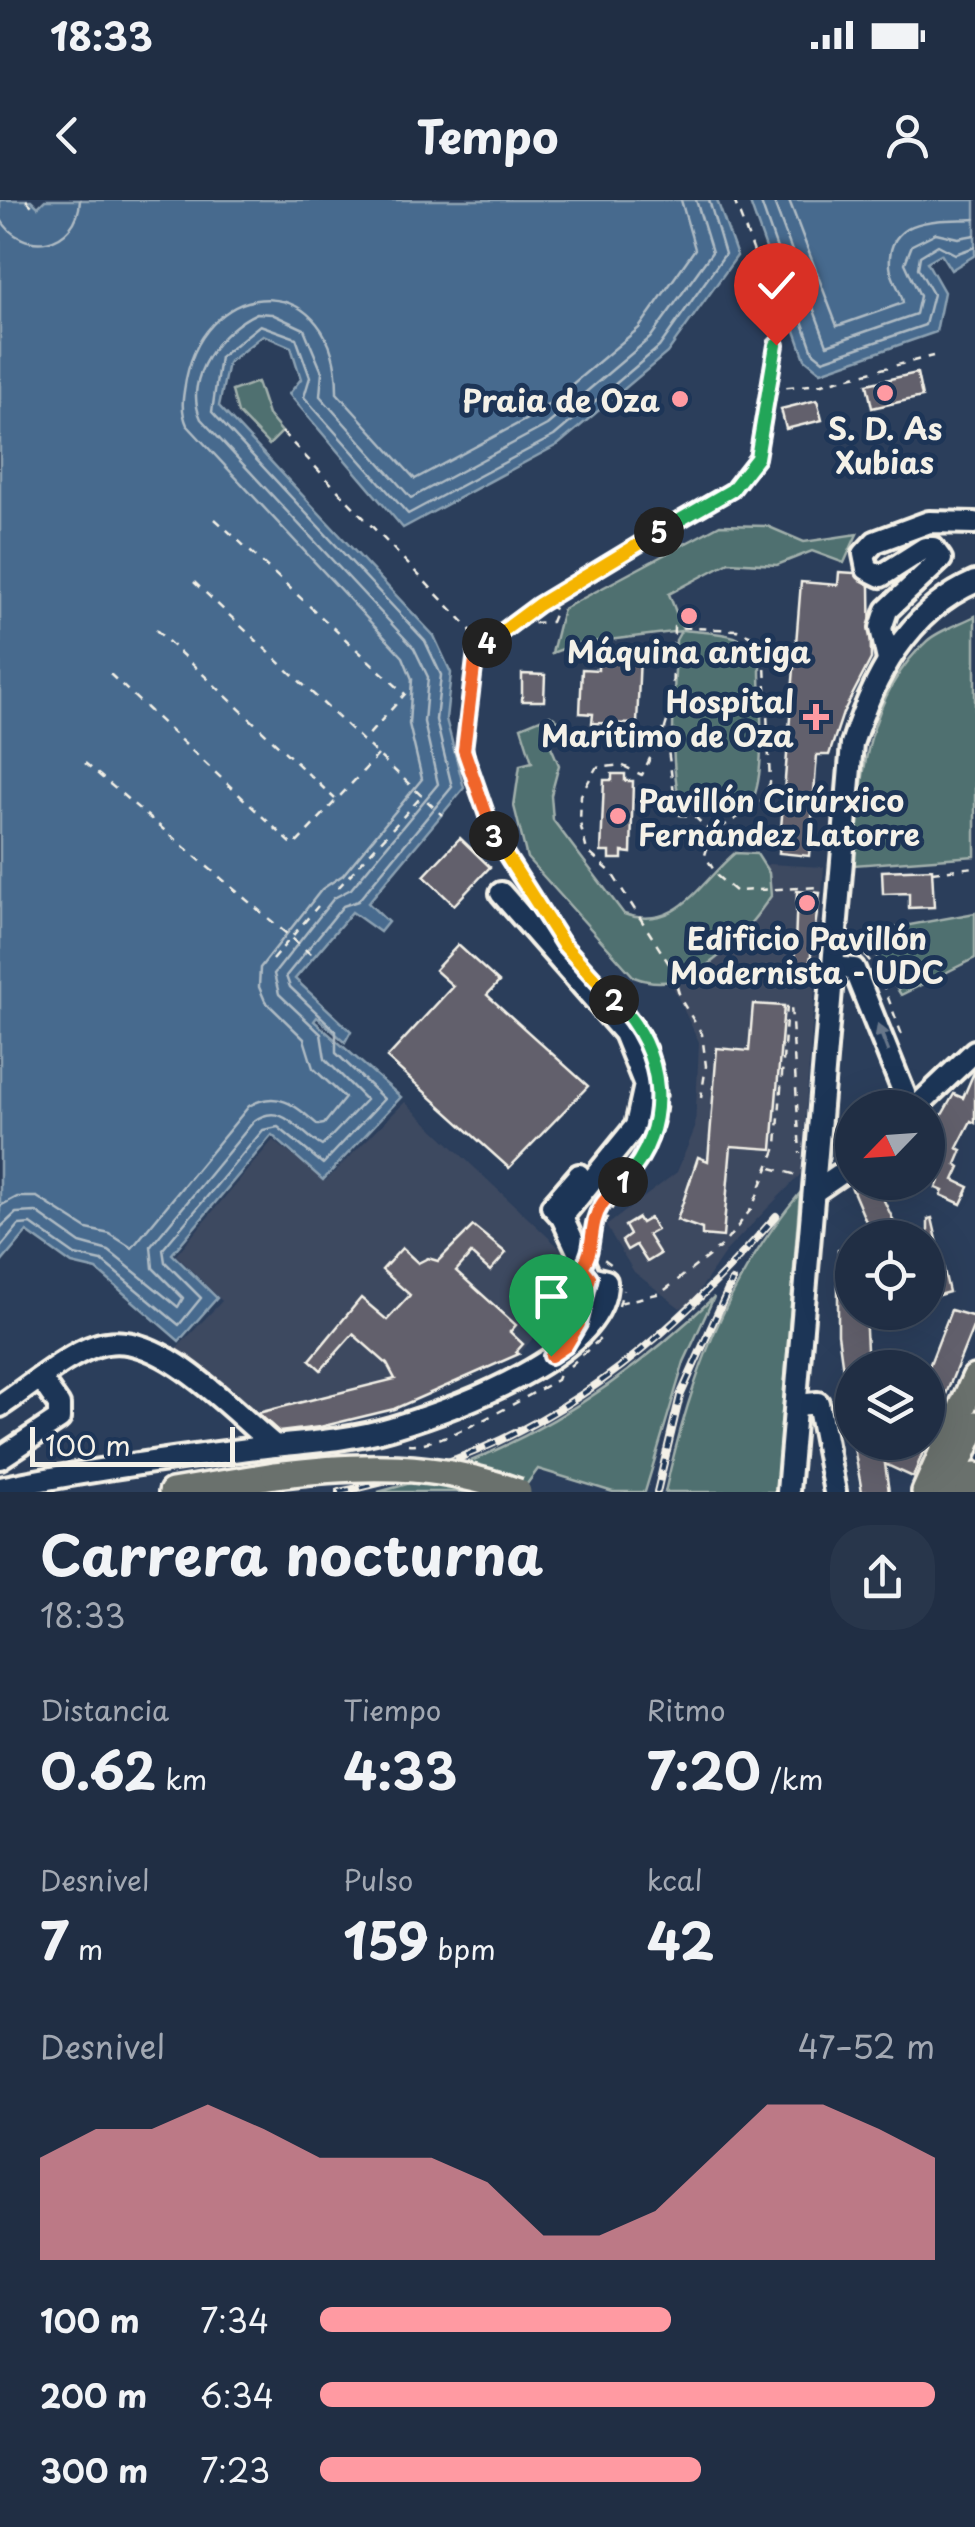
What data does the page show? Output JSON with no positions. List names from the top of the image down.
{
  "places": {
    "other": [
      "S. D. As Xubias",
      "Praia de Oza",
      "Máquina antiga",
      "Pavillón Cirúrxico Fernández Latorre",
      "Edificio Pavillón Modernista - UDC"
    ],
    "health": ["Hospital Marítimo de Oza"]
  },
  "scale_bar": "100 m",
  "north": "bottom left",
  "page": {
    "status": "18:33",
    "header": "Tempo",
    "pins": [
      "5",
      "4",
      "3",
      "2",
      "1"
    ],
    "scale": "100 m",
    "heading": ["Carrera nocturna", "18:33"],
    "stats": [
      ["Distancia", "0.62 km"],
      ["Tiempo", "4:33"],
      ["Ritmo", "7:20 /km"],
      ["Desnivel", "7 m"],
      ["Pulso", "159 bpm"],
      ["kcal", "42"]
    ],
    "chart": ["Desnivel", "47–52 m"],
    "list": [
      {
        "name": "100 m",
        "note": "7:34"
      },
      {
        "name": "200 m",
        "note": "6:34"
      },
      {
        "name": "300 m",
        "note": "7:23"
      }
    ]
  }
}
